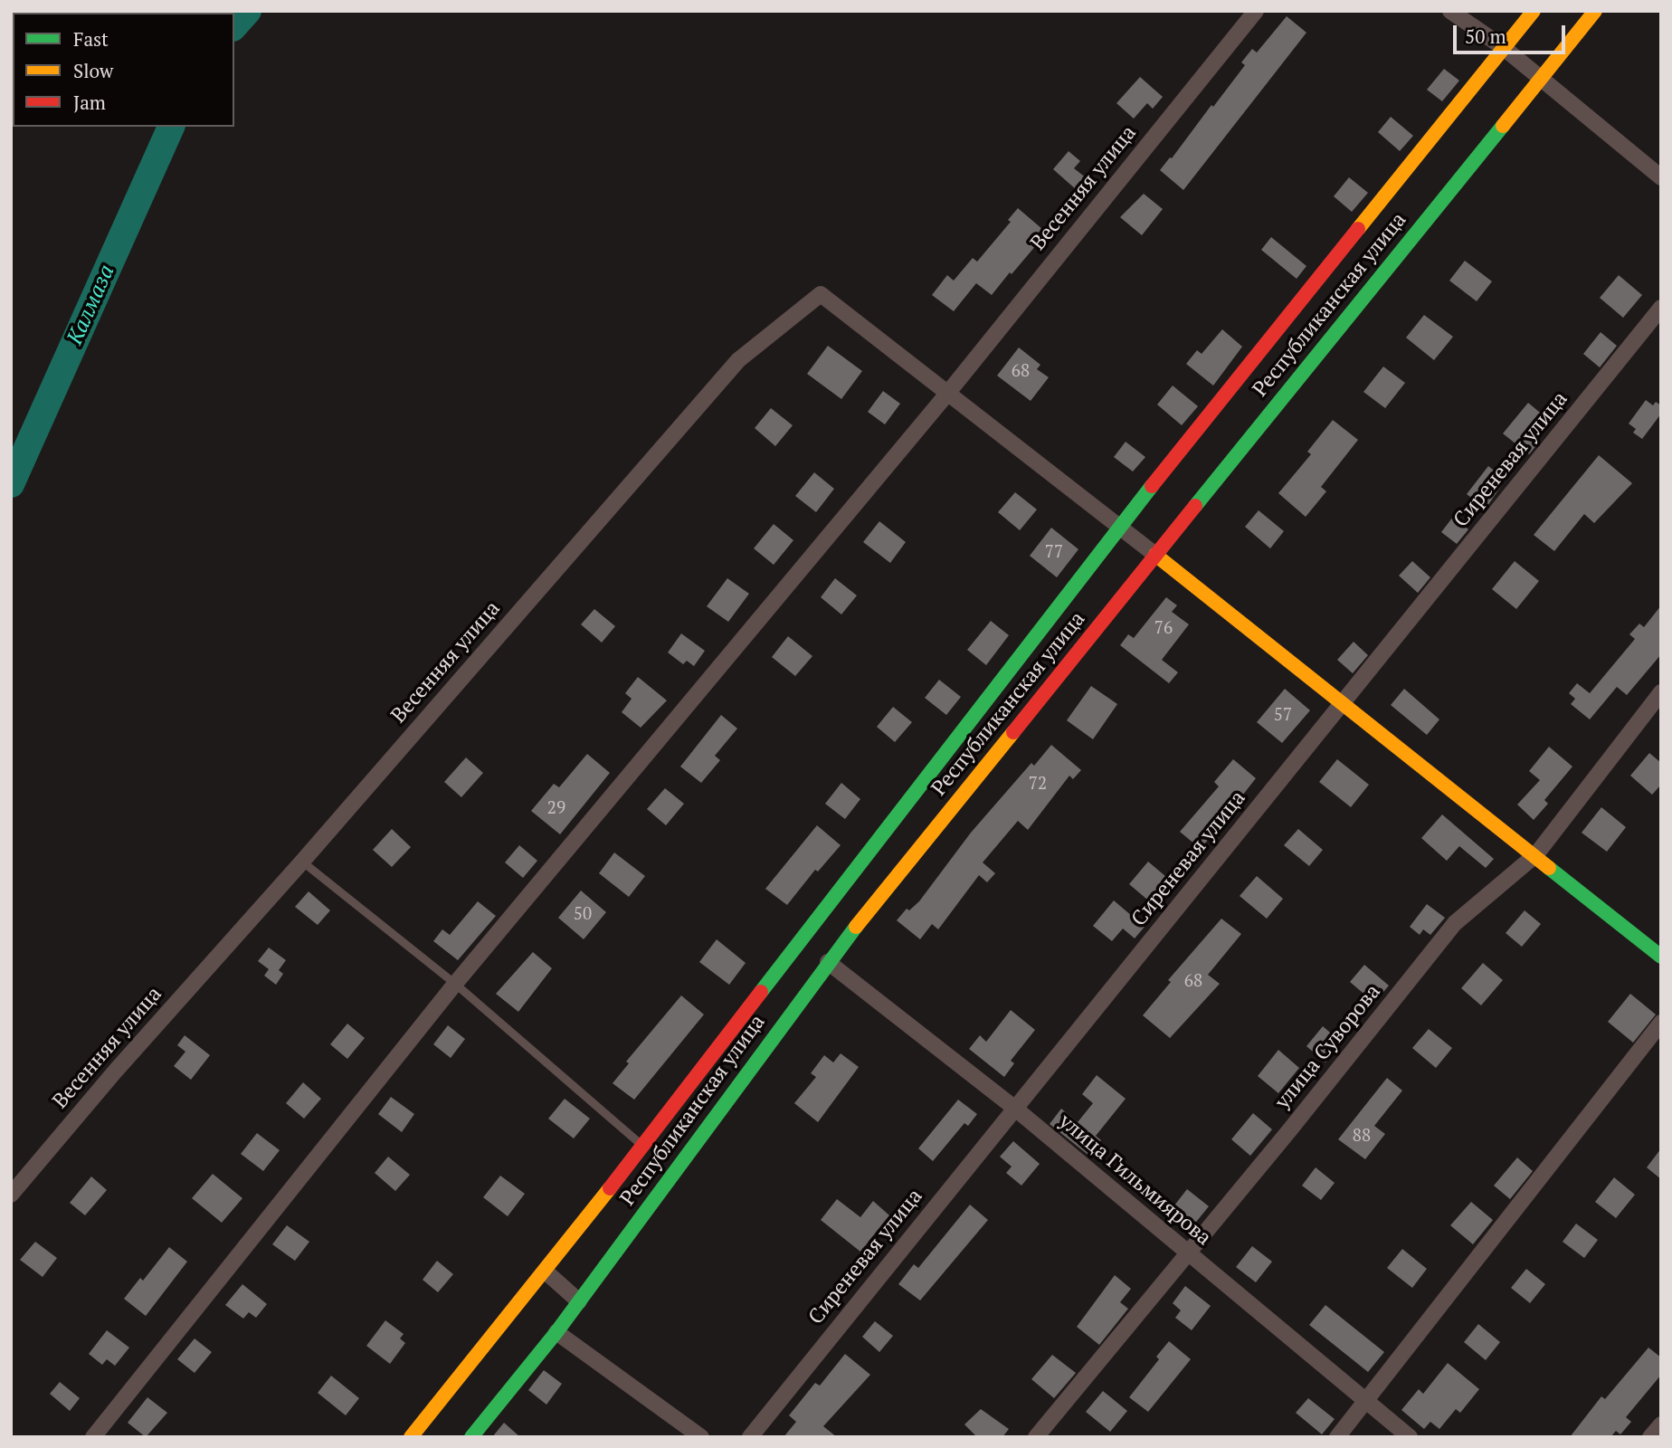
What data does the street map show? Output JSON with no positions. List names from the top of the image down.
{
  "streets": {
    "street": [
      "Весенняя улица",
      "Республиканская улица",
      "Сиреневая улица",
      "улица Суворова",
      "улица Гильмиярова"
    ]
  },
  "crossings": [
    ["Весенняя улица", "Республиканская улица"],
    ["Республиканская улица", "улица Гильмиярова"],
    ["Сиреневая улица", "улица Гильмиярова"],
    ["улица Суворова", "улица Гильмиярова"]
  ],
  "water": ["Калмаза"],
  "house_numbers": [
    "68",
    "77",
    "76",
    "57",
    "72",
    "29",
    "50",
    "68",
    "88"
  ],
  "legend": ["Fast", "Slow", "Jam"],
  "scale_bar": "50 m"
}
